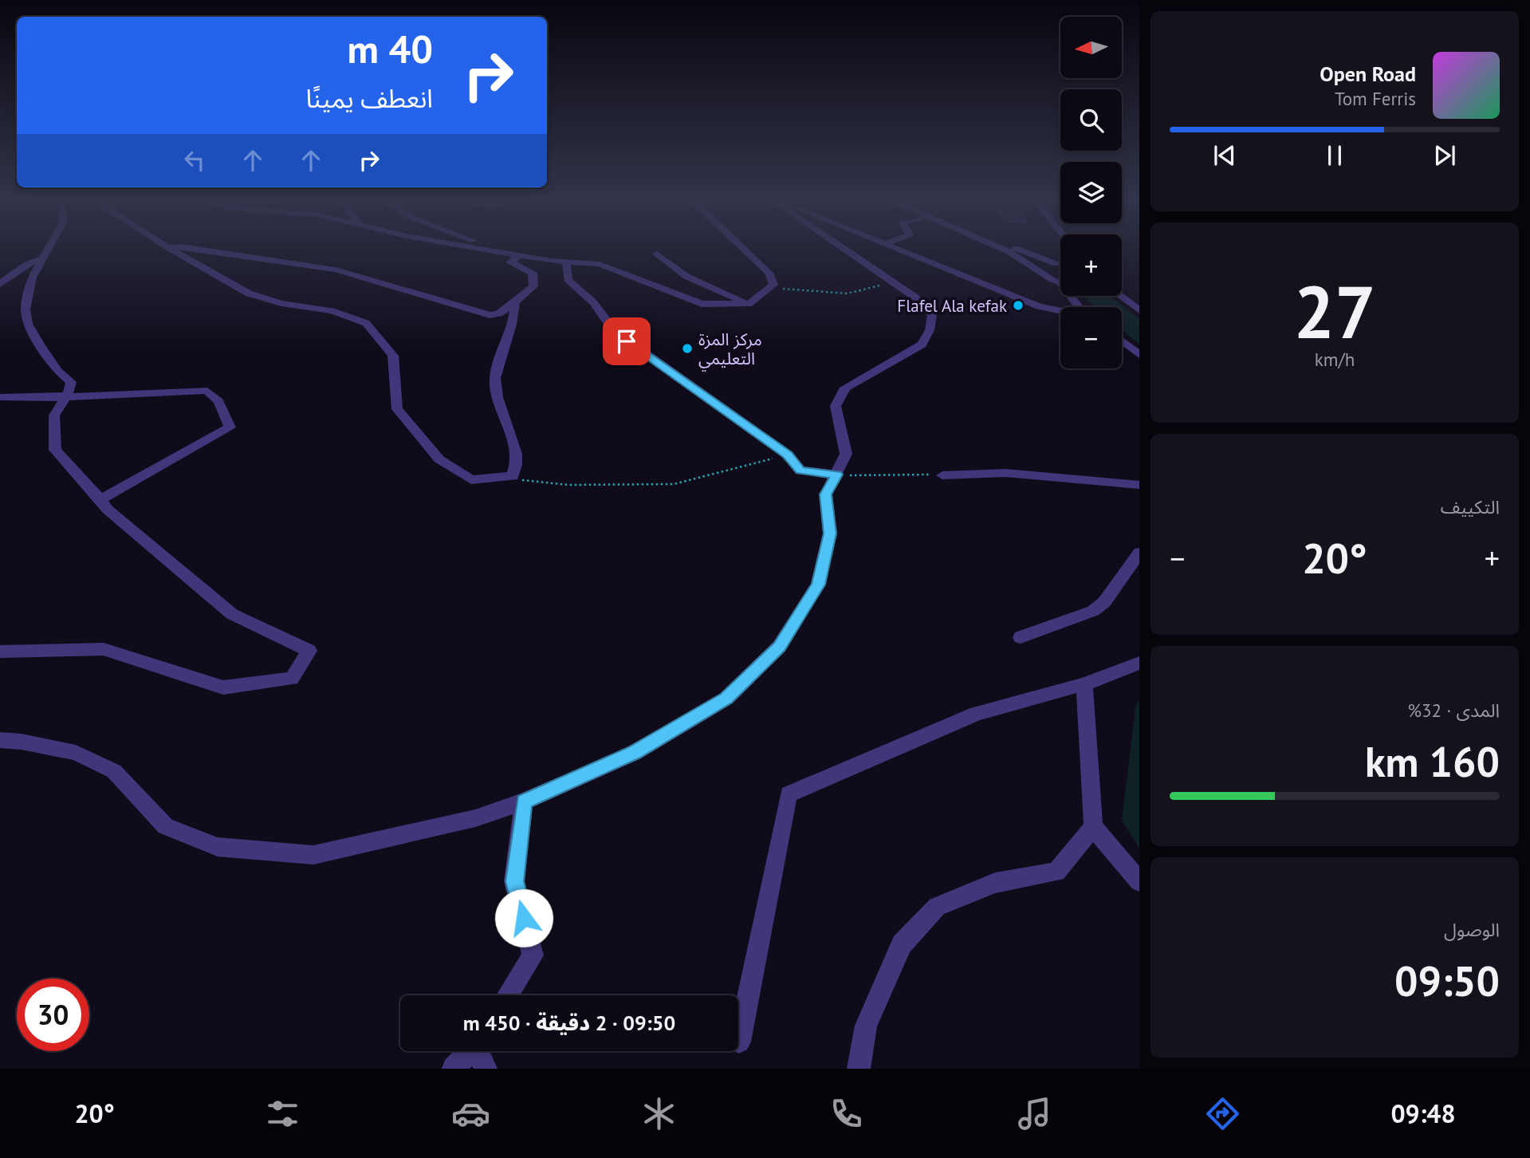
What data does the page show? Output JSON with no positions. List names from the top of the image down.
{
  "places": ["Flafel Ala kefak", "مركز المزة التعليمي"],
  "north": "left",
  "page": {
    "map_buttons": ["+", "−"],
    "turn": ["40 m", "انعطف يمينًا"],
    "song": ["Open Road", "Tom Ferris"],
    "tile": [
      ["27", "km/h"],
      "التكييف",
      ["المدى · 32%", "160 km"],
      ["الوصول", "09:50"]
    ],
    "heat": ["−", "20°", "+"],
    "limit": "30",
    "trip": "09:50 · 2 دقيقة · 450 m",
    "tabs": ["09:48", "20°"]
  }
}
